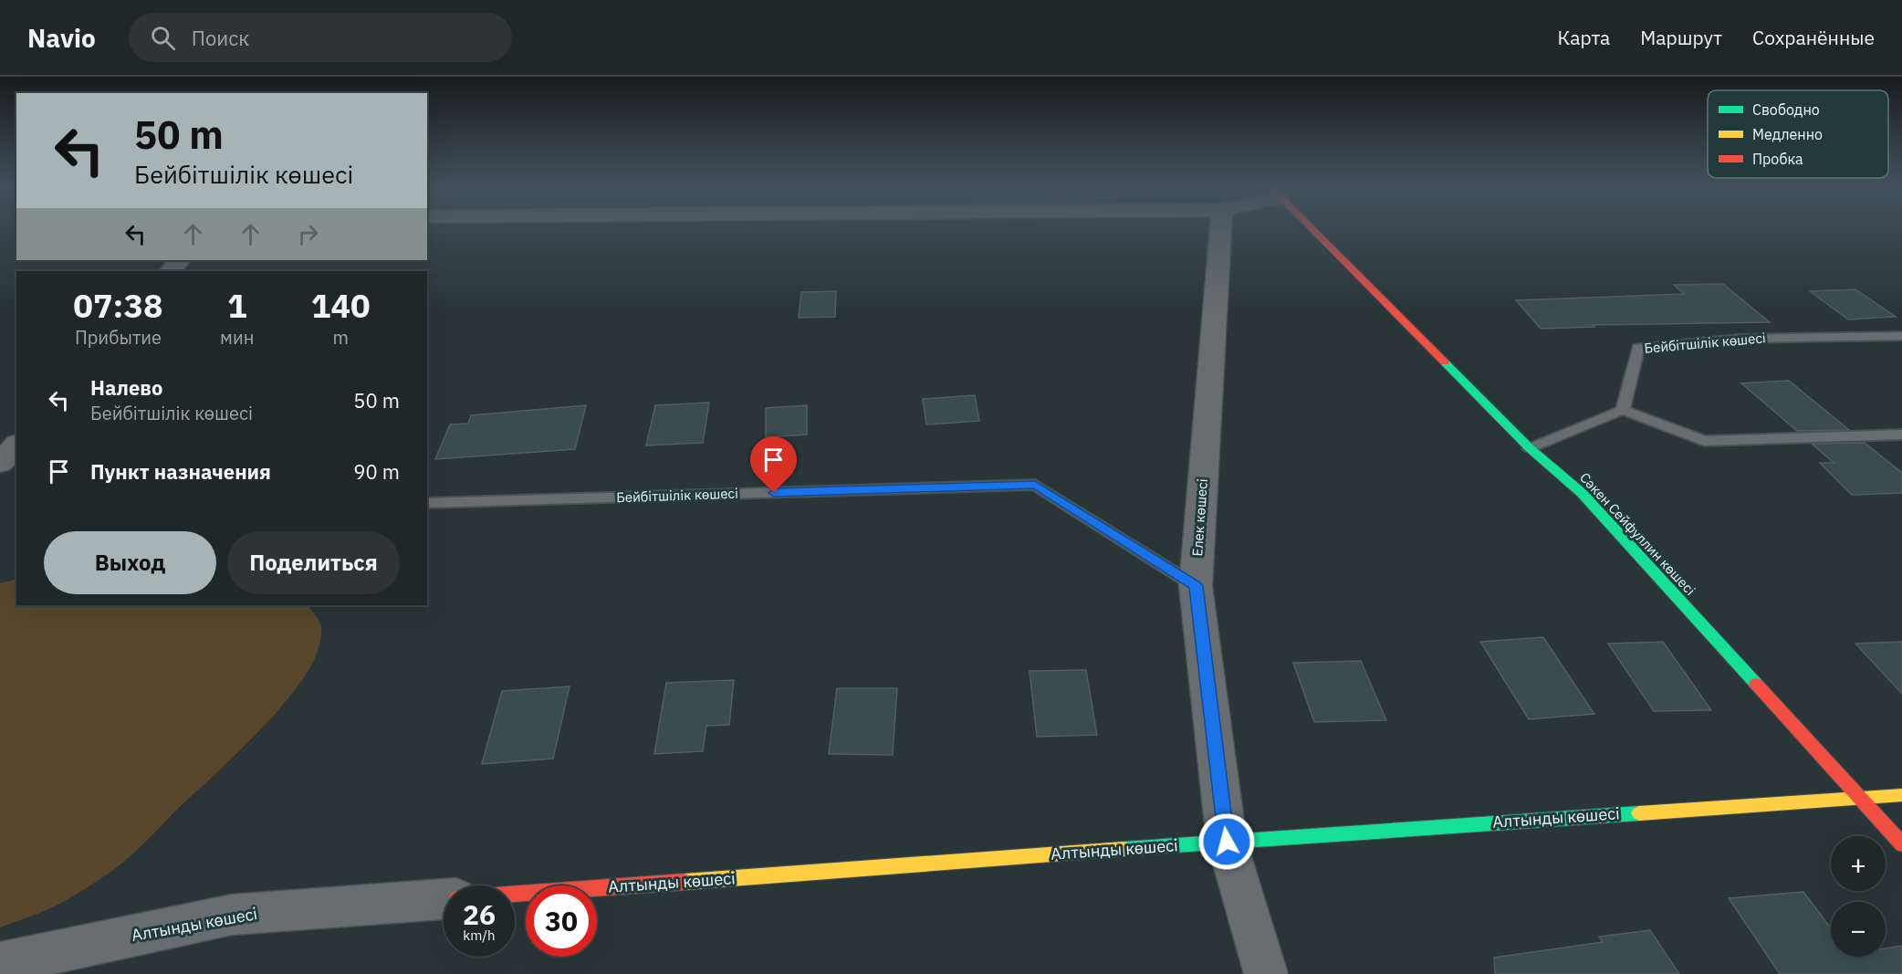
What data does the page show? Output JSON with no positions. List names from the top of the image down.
{
  "streets": {
    "street": ["Елек көшесі", "Сәкен Сейфуллин көшесі", "Алтынды көшесі"],
    "lane": ["Бейбітшілік көшесі"]
  },
  "crossings": [
    ["Бейбітшілік көшесі", "Елек көшесі"],
    ["Елек көшесі", "Алтынды көшесі"],
    ["Сәкен Сейфуллин көшесі", "Алтынды көшесі"]
  ],
  "legend": ["Свободно", "Медленно", "Пробка"],
  "page": {
    "header": "Navio",
    "search": "Поиск",
    "nav": ["Карта", "Маршрут", "Сохранённые"],
    "turn": ["50 m", "Бейбітшілік көшесі"],
    "eta": [
      "07:38",
      "Прибытие",
      "1",
      "мин",
      "140",
      "m"
    ],
    "list": [
      {
        "name": "Налево",
        "note": "Бейбітшілік көшесі",
        "value": "50 m"
      },
      {
        "name": "Пункт назначения",
        "value": "90 m"
      }
    ],
    "buttons": ["Выход", "Поделиться"],
    "map_buttons": ["+", "−"],
    "speed": "26 km/h",
    "limit": "30"
  }
}
